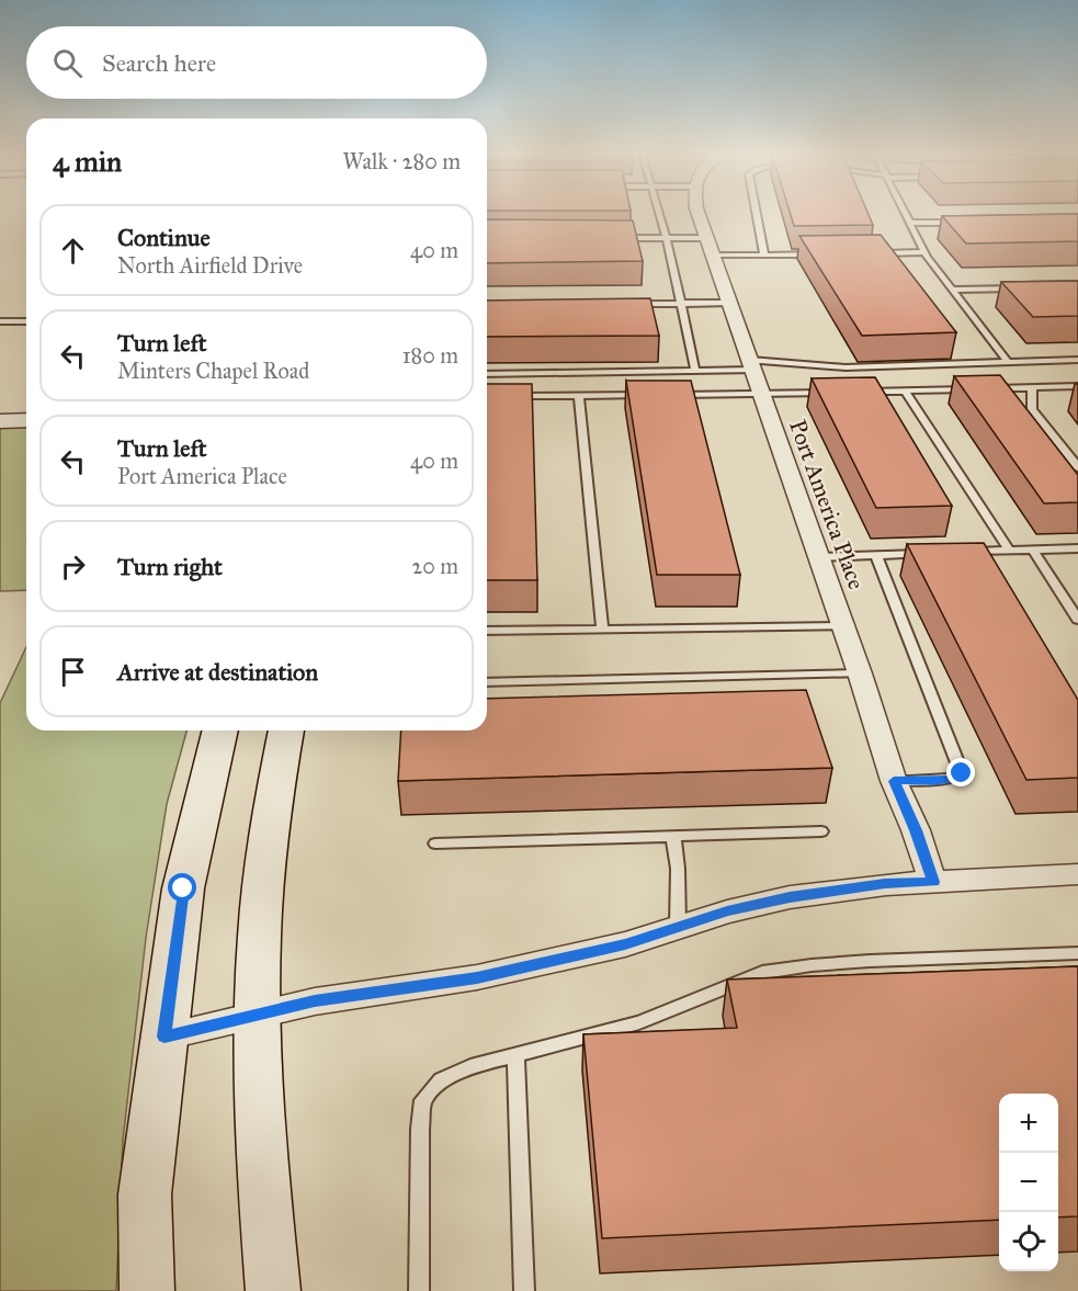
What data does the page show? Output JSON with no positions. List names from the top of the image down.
{
  "streets": {
    "street": ["Port America Place"]
  },
  "page": {
    "search": "Search here",
    "heading": ["4 min", "Walk · 280 m"],
    "list": [
      ["Continue", "North Airfield Drive", "40 m"],
      ["Turn left", "Minters Chapel Road", "180 m"],
      ["Turn left", "Port America Place", "40 m"],
      ["Turn right", "20 m"],
      "Arrive at destination"
    ],
    "map_buttons": ["+", "−"]
  }
}
